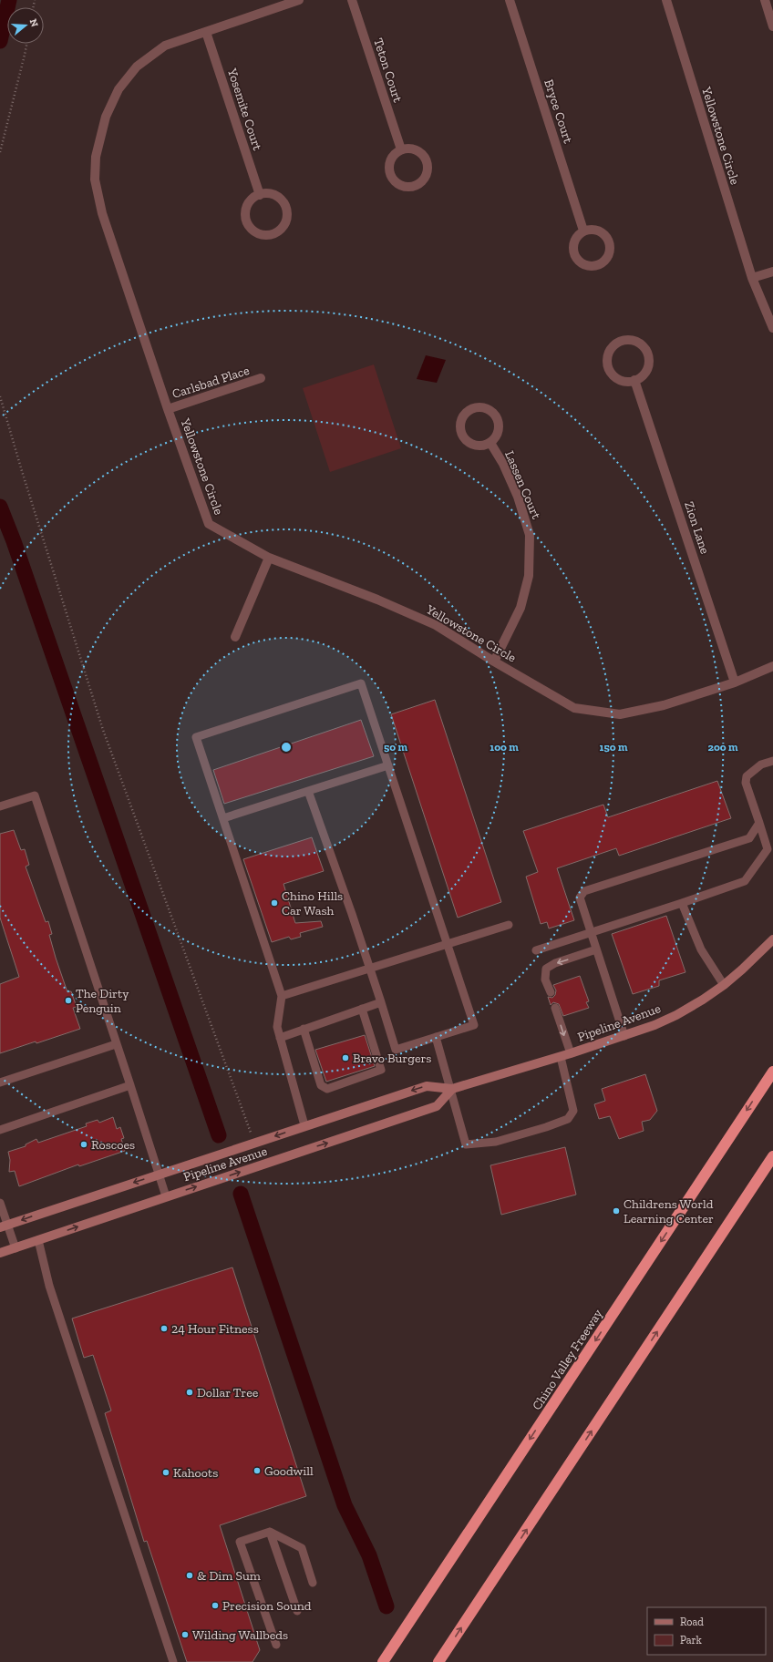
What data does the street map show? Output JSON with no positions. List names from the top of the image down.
{
  "streets": {
    "highway": ["Chino Valley Freeway"],
    "main road": ["Pipeline Avenue"],
    "street": [
      "Teton Court",
      "Yosemite Court",
      "Bryce Court",
      "Yellowstone Circle",
      "Carlsbad Place",
      "Lassen Court",
      "Zion Lane"
    ]
  },
  "crossings": [
    ["Yosemite Court", "Yellowstone Circle"],
    ["Yellowstone Circle", "Carlsbad Place"],
    ["Yellowstone Circle", "Lassen Court"],
    ["Yellowstone Circle", "Zion Lane"]
  ],
  "places": [
    "Chino Hills Car Wash",
    "The Dirty Penguin",
    "Bravo Burgers",
    "Roscoes",
    "Childrens World Learning Center",
    "24 Hour Fitness",
    "Dollar Tree",
    "Goodwill",
    "Kahoots",
    "& Dim Sum",
    "Precision Sound",
    "Wilding Wallbeds"
  ],
  "legend": ["Road", "Park"],
  "north": "right",
  "rings": [
    "50 m",
    "100 m",
    "150 m",
    "200 m"
  ]
}
